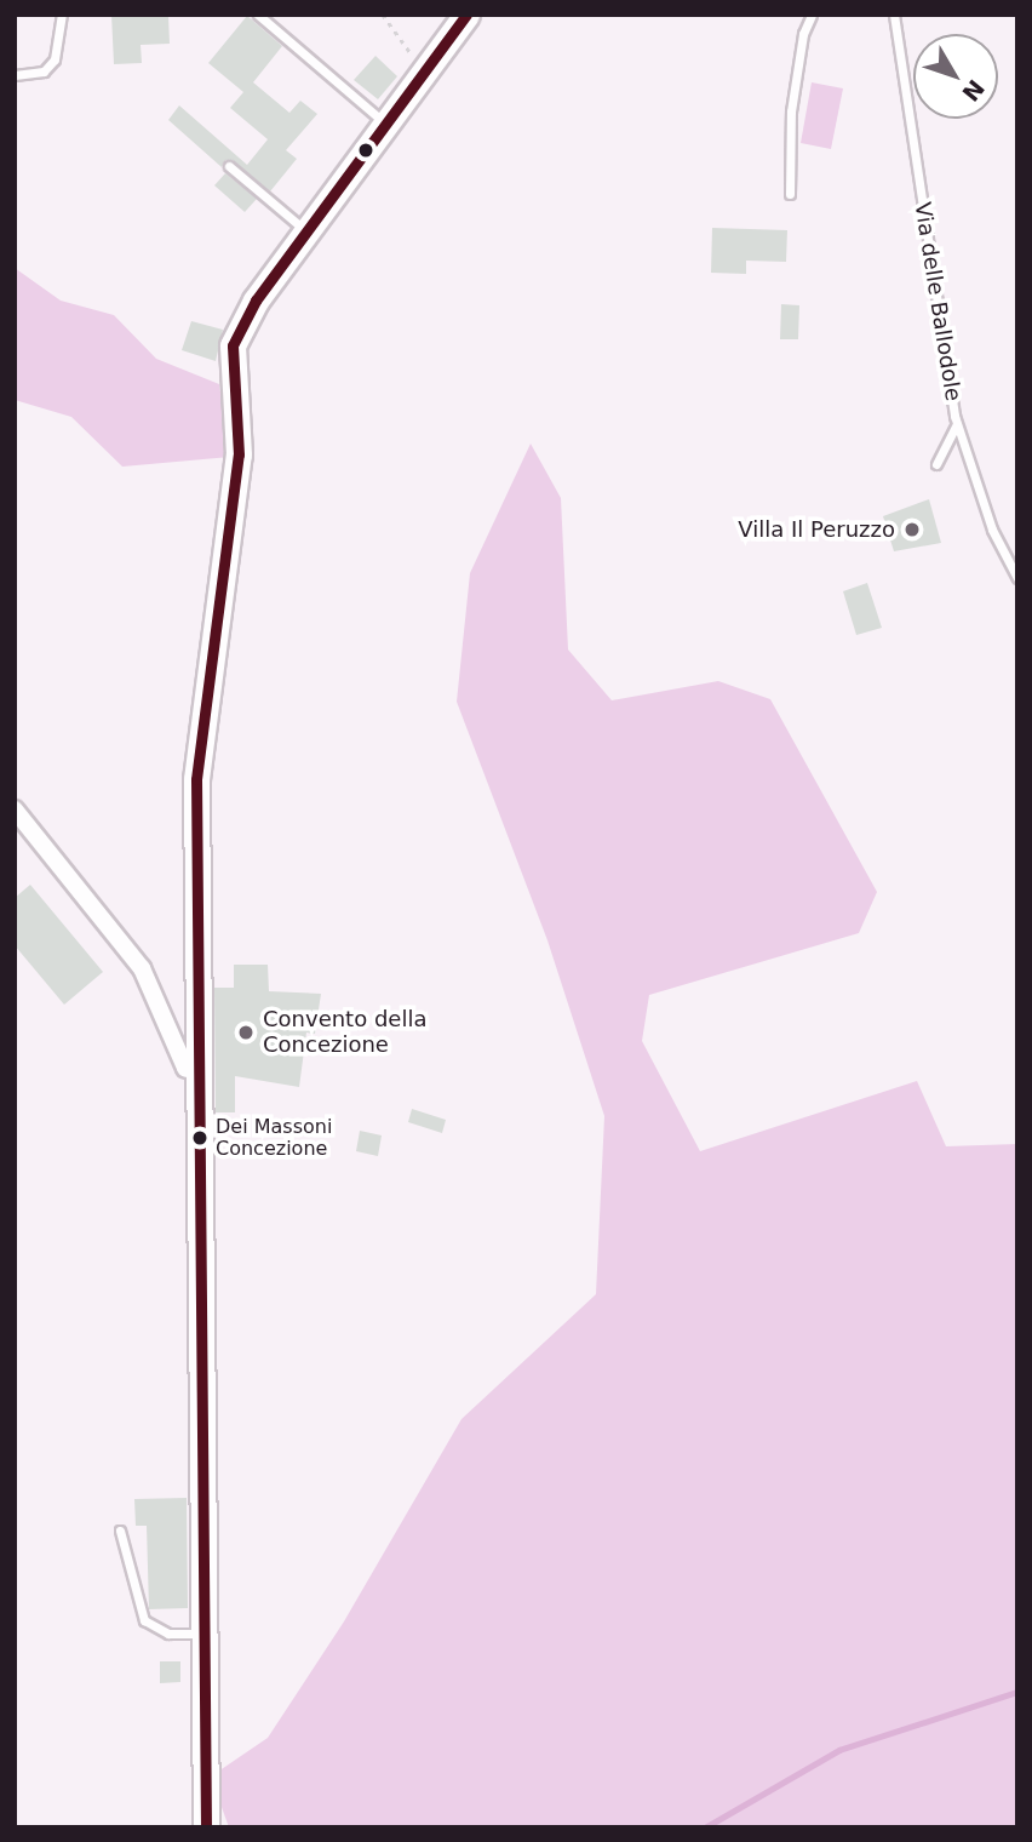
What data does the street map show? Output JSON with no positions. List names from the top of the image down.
{
  "streets": {
    "lane": ["Via delle Ballodole"]
  },
  "places": ["Villa Il Peruzzo", "Convento della Concezione", "Dei Massoni Concezione"],
  "north": "bottom right"
}
